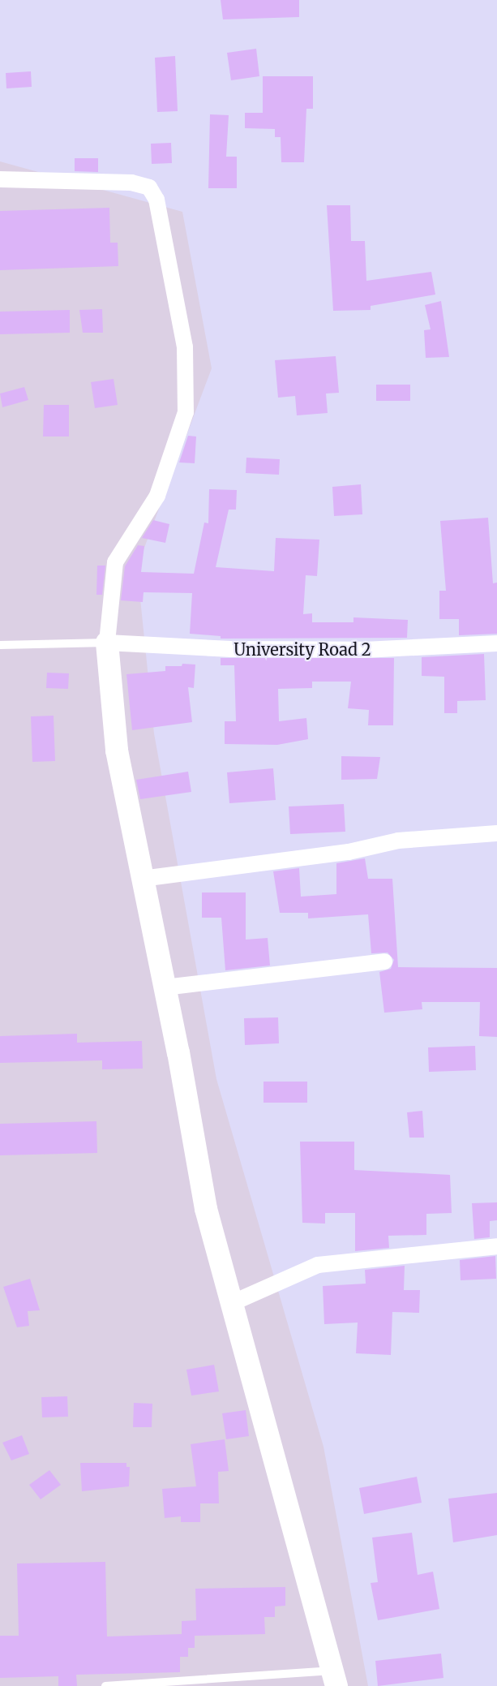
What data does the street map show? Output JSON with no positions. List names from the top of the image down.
{
  "streets": {
    "street": ["University Road 2"]
  }
}
